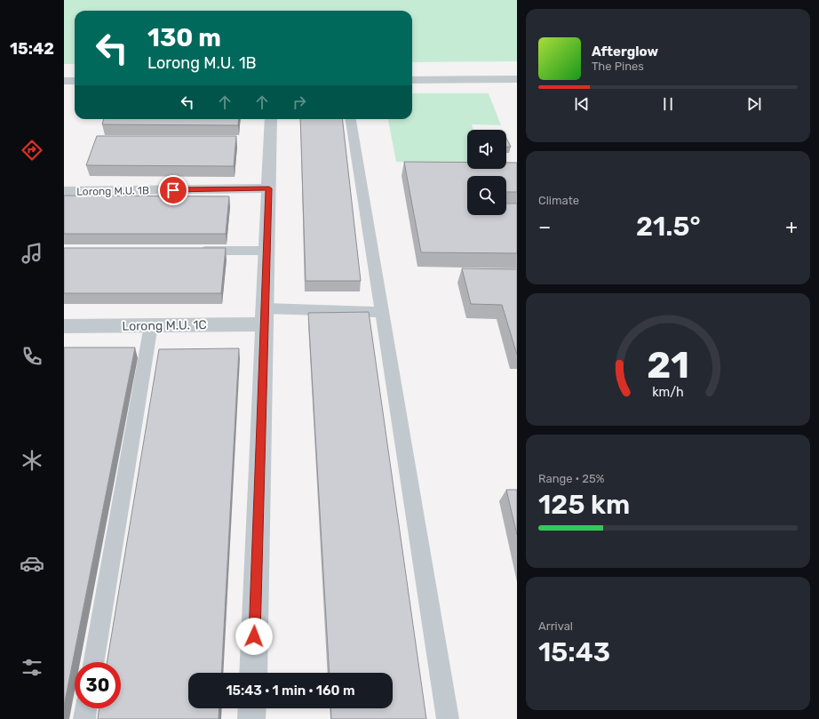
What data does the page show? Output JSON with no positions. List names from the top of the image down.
{
  "streets": {
    "street": ["Lorong M.U. 1B", "Lorong M.U. 1C"]
  },
  "page": {
    "tabs": "15:42",
    "turn": ["130 m", "Lorong M.U. 1B"],
    "song": ["Afterglow", "The Pines"],
    "tile": [
      "Climate",
      ["Range · 25%", "125 km"],
      ["Arrival", "15:43"]
    ],
    "heat": ["−", "21.5°", "+"],
    "limit": "30",
    "trip": "15:43 · 1 min · 160 m",
    "gauge": ["21", "km/h"]
  }
}
